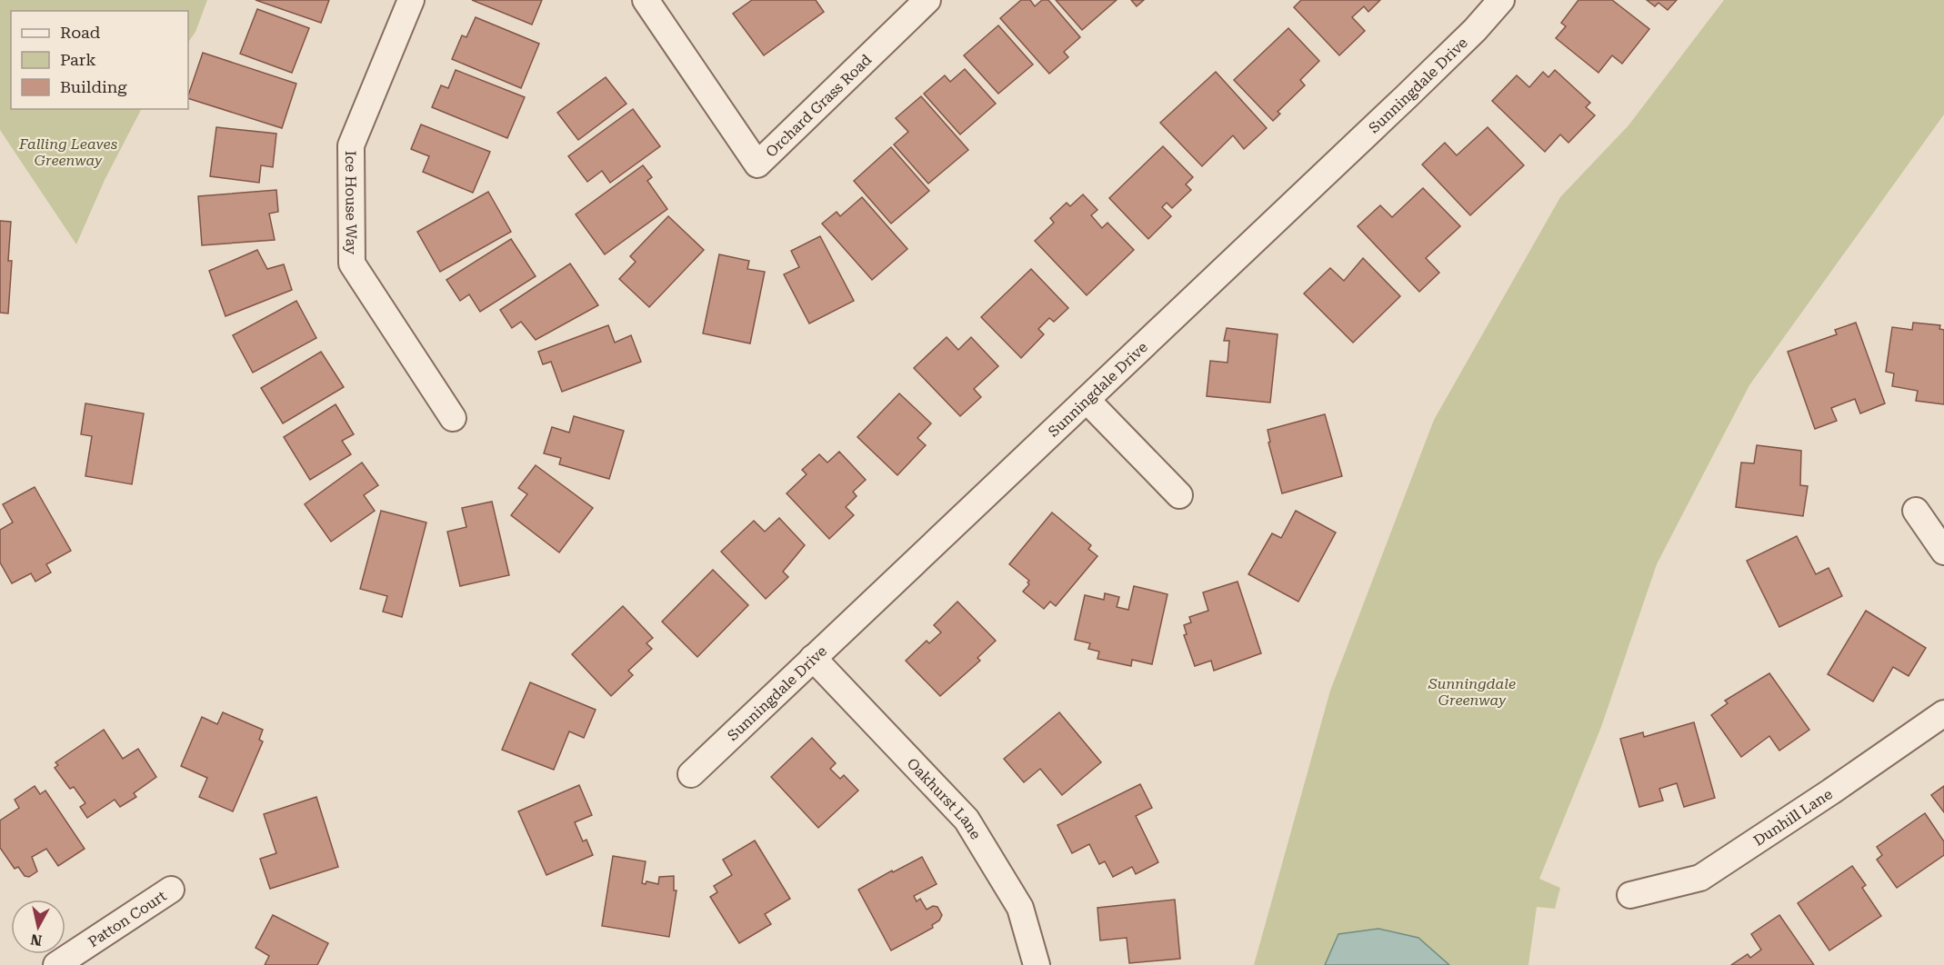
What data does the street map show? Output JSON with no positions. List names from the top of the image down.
{
  "streets": {
    "street": [
      "Sunningdale Drive",
      "Orchard Grass Road",
      "Ice House Way",
      "Oakhurst Lane",
      "Dunhill Lane",
      "Patton Court"
    ]
  },
  "crossings": [
    ["Sunningdale Drive", "Oakhurst Lane"]
  ],
  "parks": ["Falling Leaves Greenway", "Sunningdale Greenway"],
  "legend": ["Road", "Park", "Building"],
  "north": "bottom"
}
